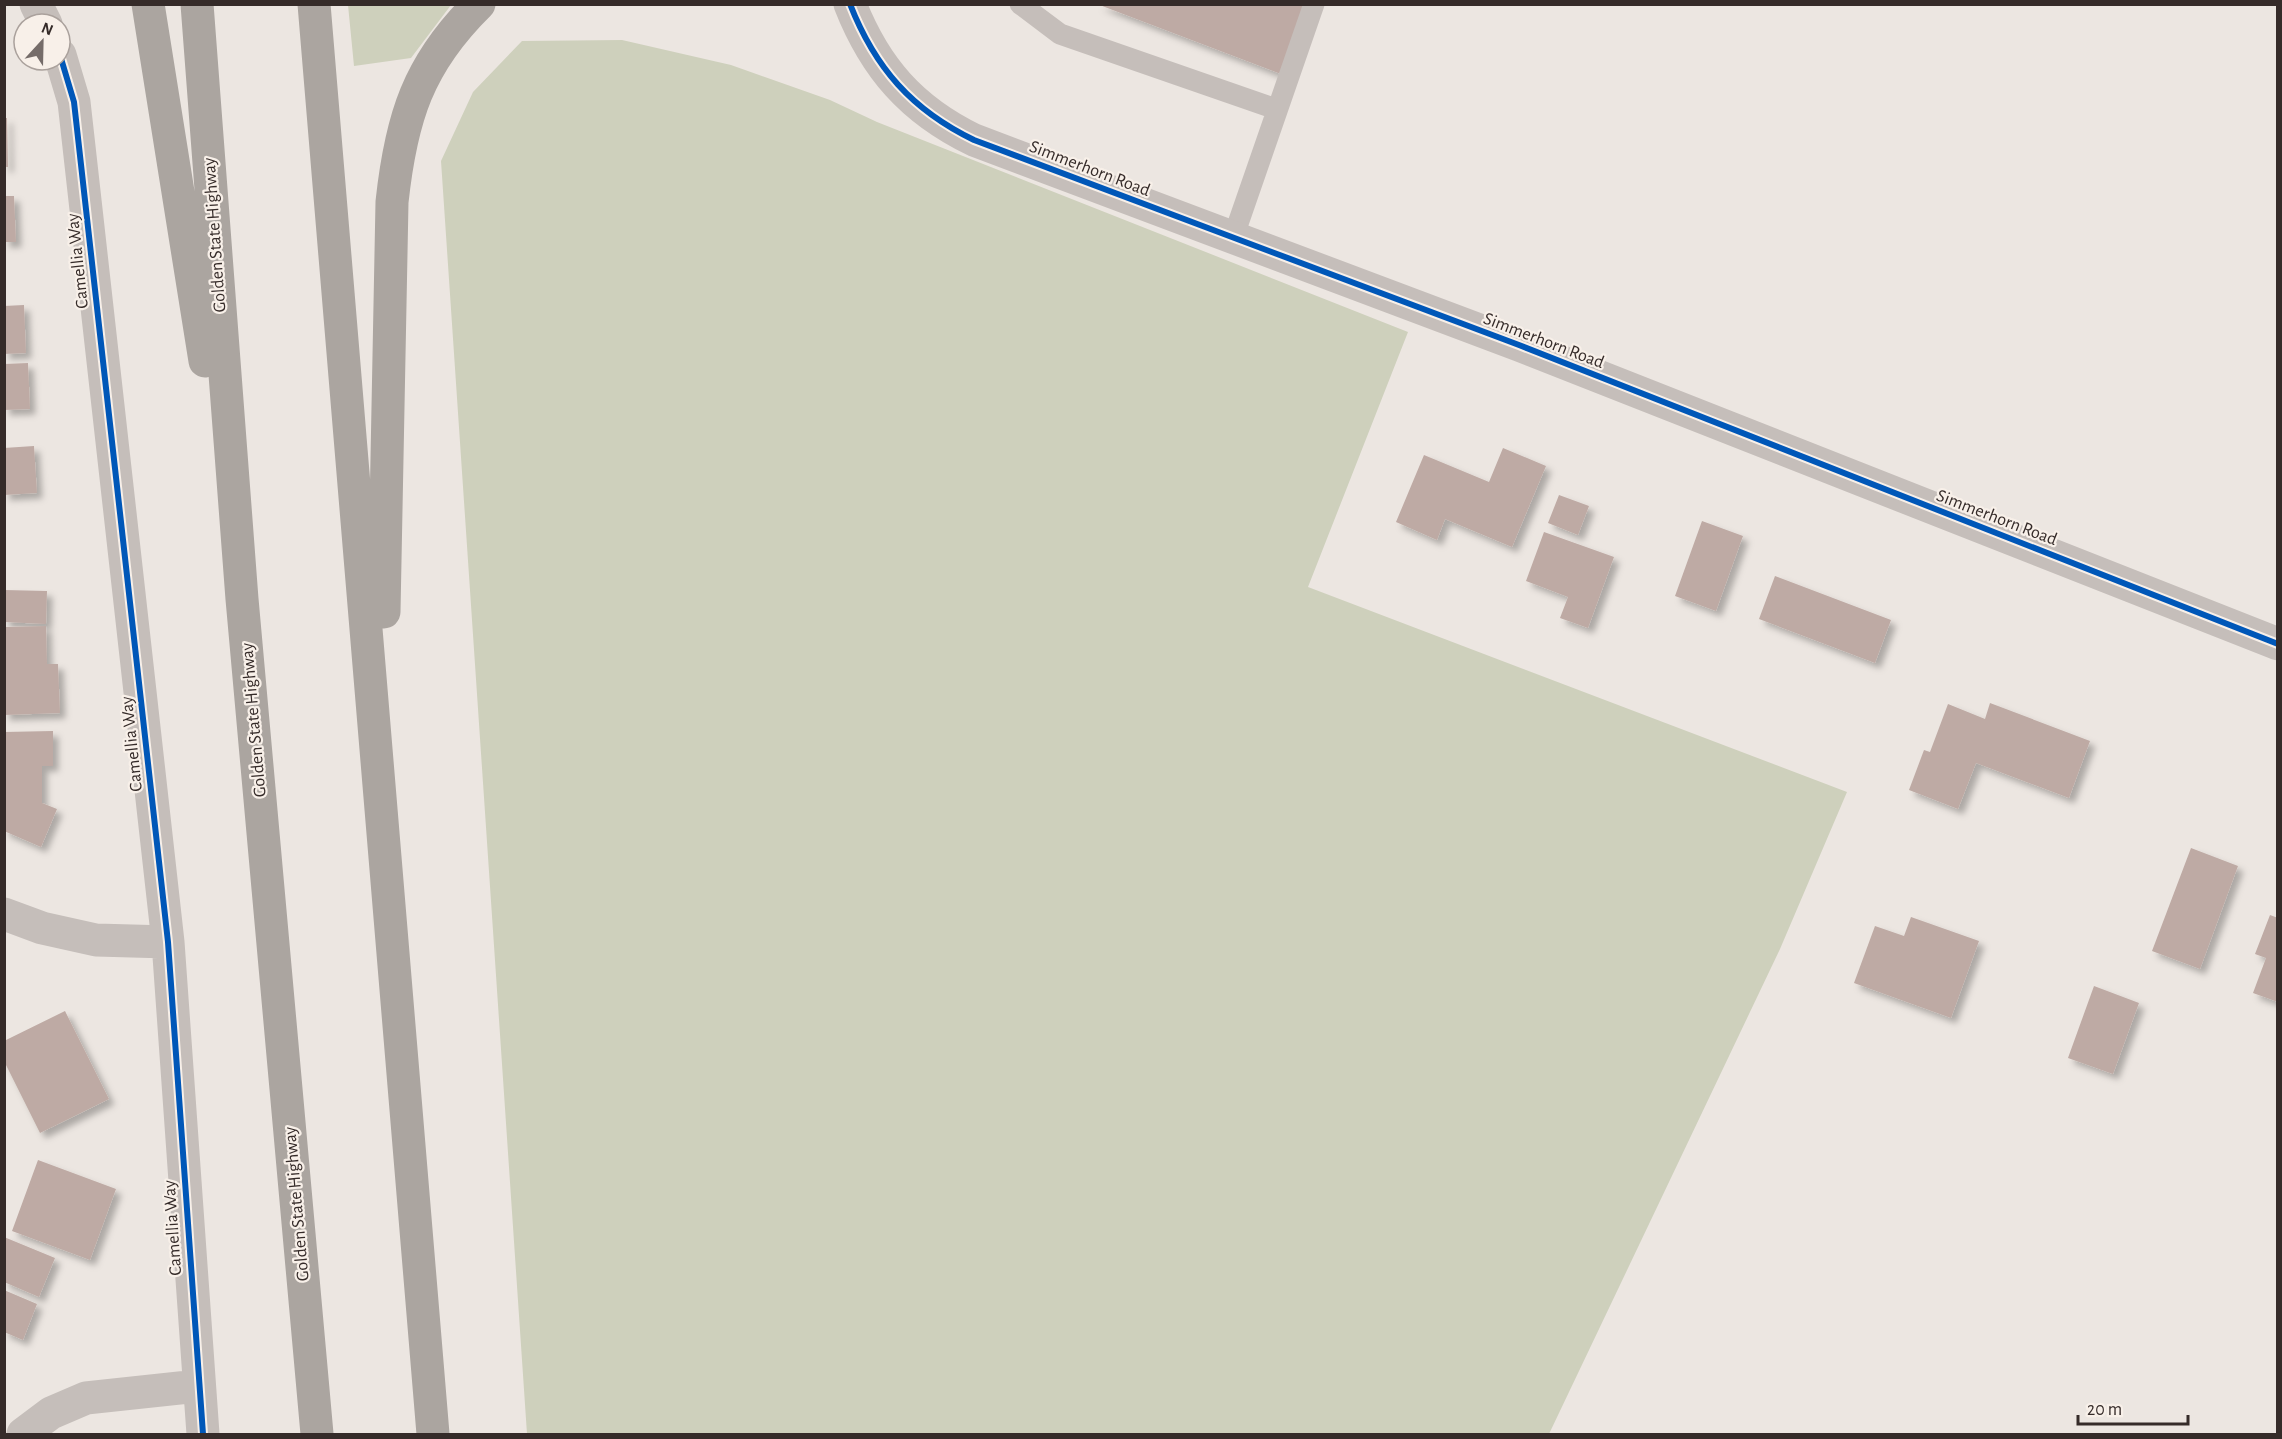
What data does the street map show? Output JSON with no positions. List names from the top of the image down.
{
  "streets": {
    "highway": ["Golden State Highway"],
    "street": ["Simmerhorn Road", "Camellia Way"]
  },
  "scale_bar": "20 m",
  "north": "top"
}
